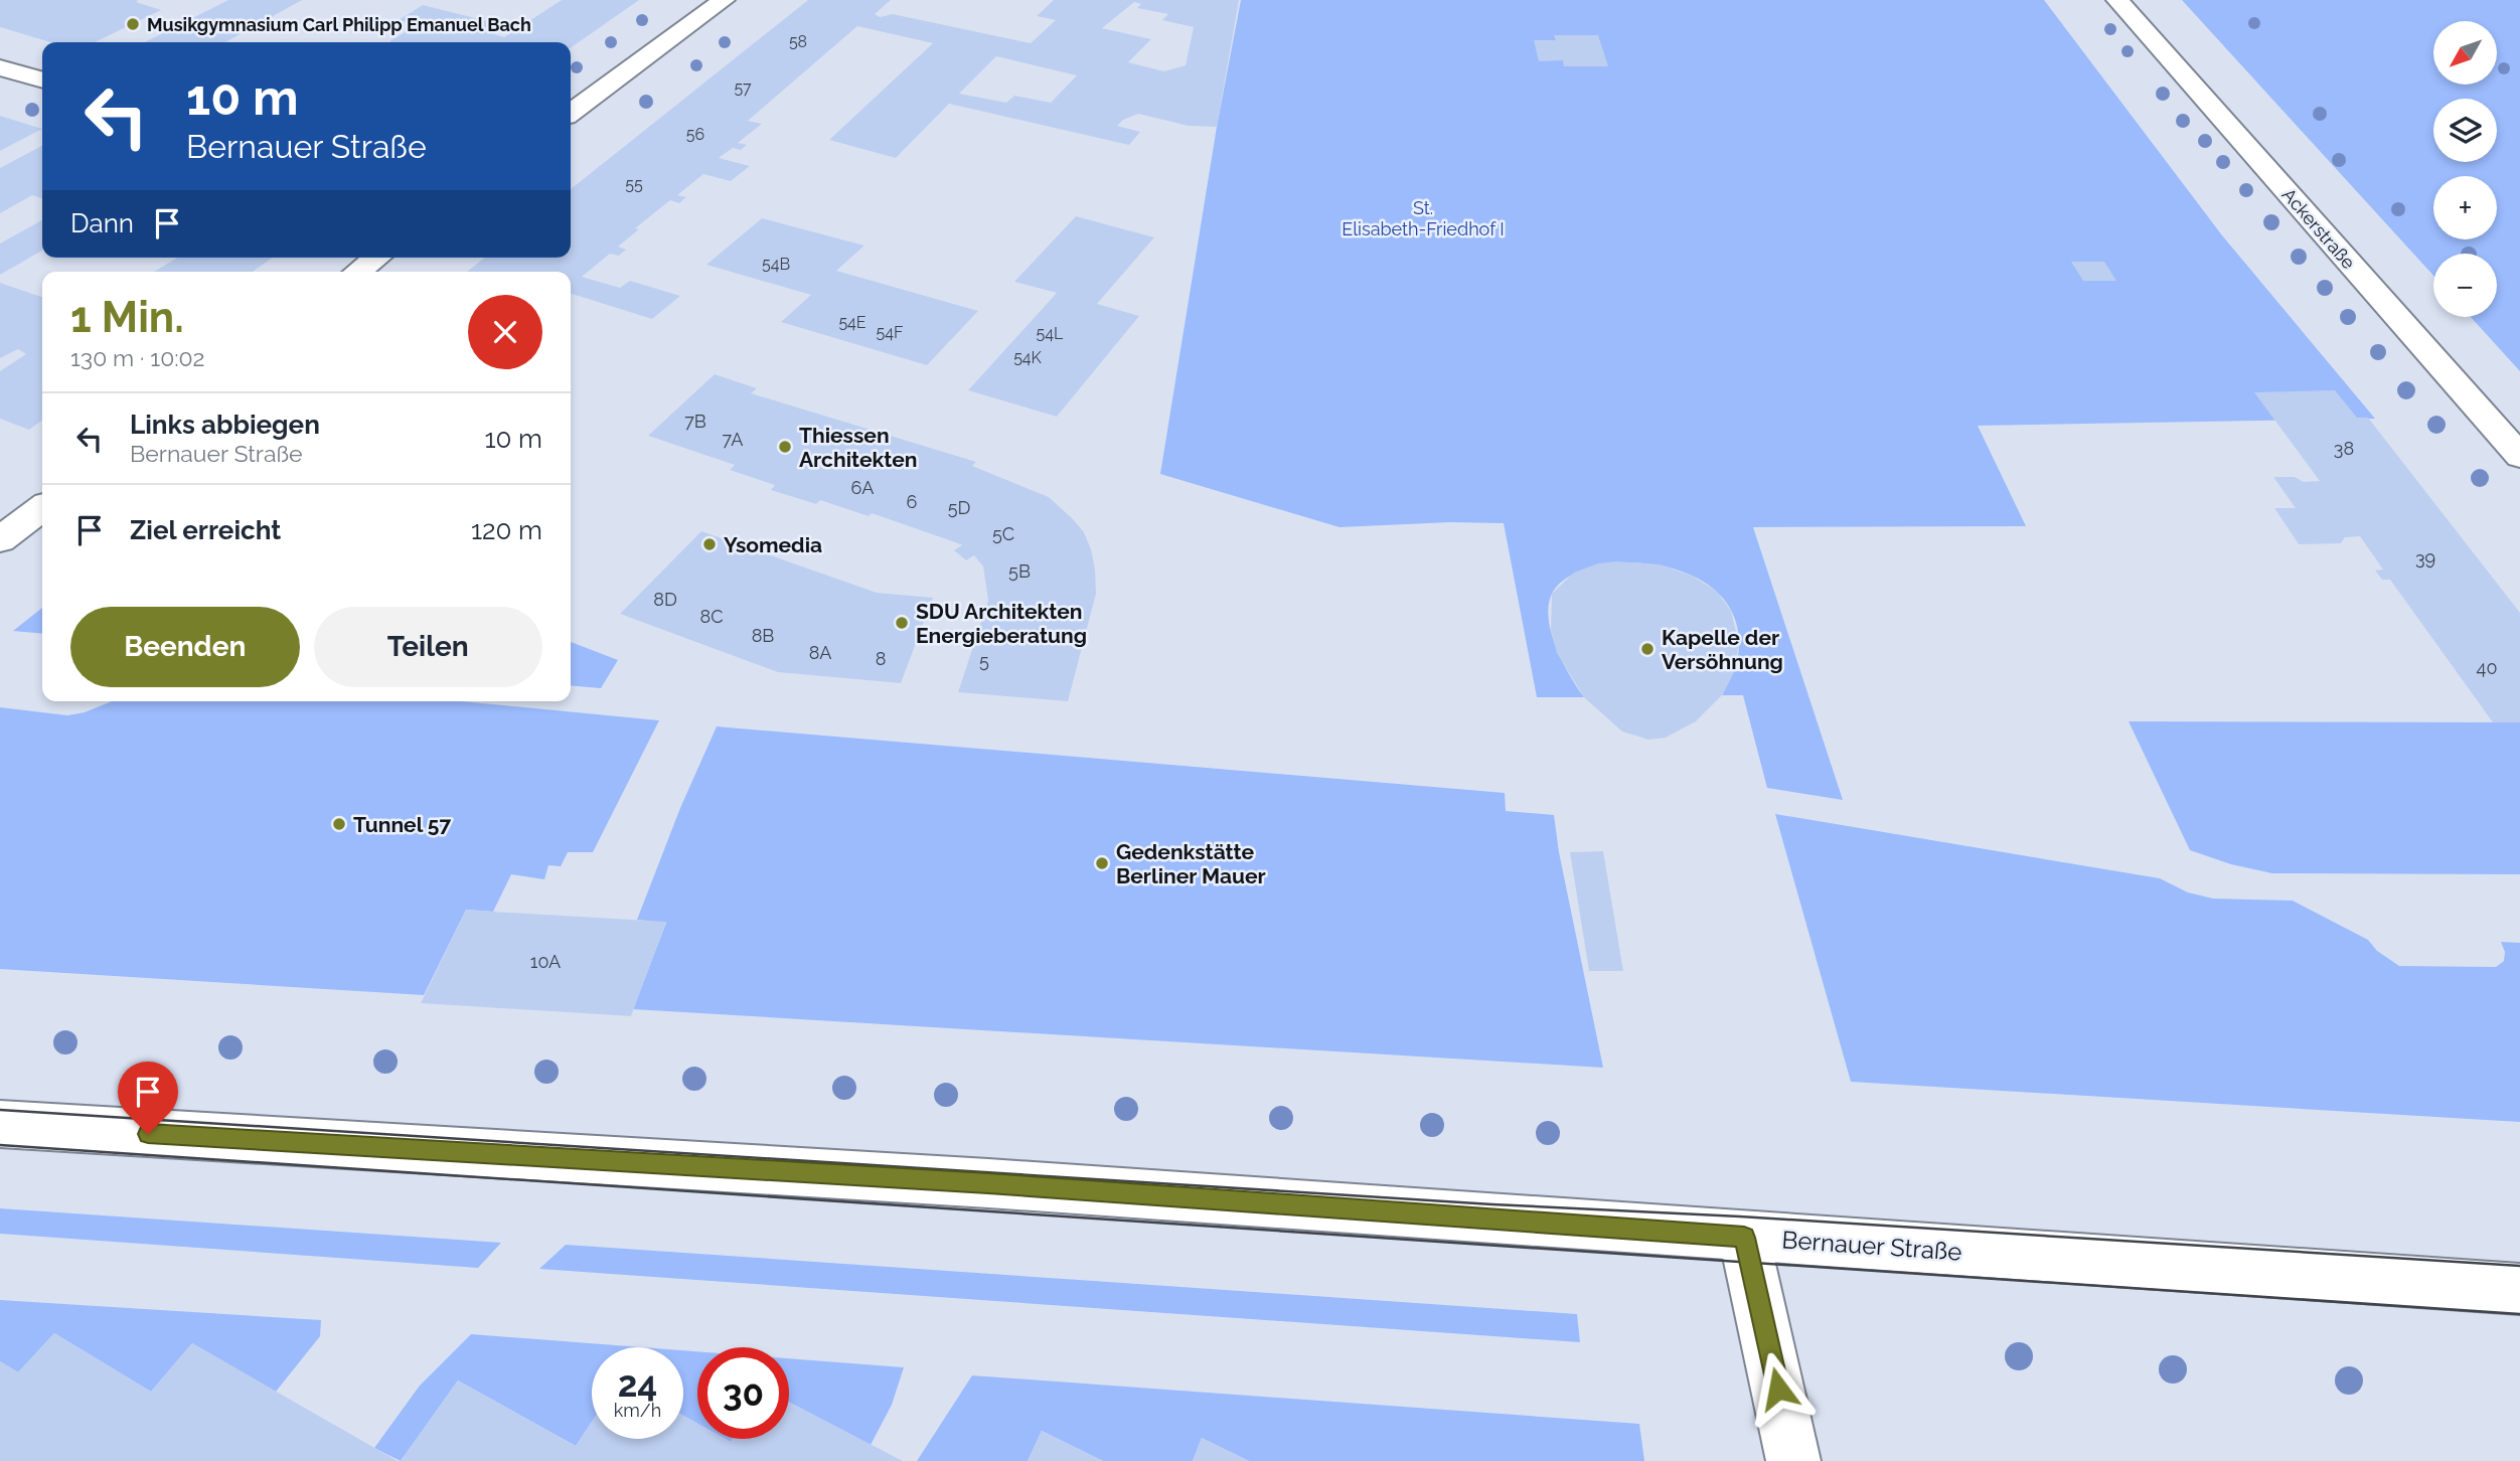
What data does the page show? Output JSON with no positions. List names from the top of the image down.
{
  "streets": {
    "street": ["Ackerstraße", "Bernauer Straße"]
  },
  "parks": ["St. Elisabeth-Friedhof I"],
  "places": [
    "Musikgymnasium Carl Philipp Emanuel Bach",
    "Thiessen Architekten",
    "Ysomedia",
    "SDU Architekten Energieberatung",
    "Kapelle der Versöhnung",
    "Tunnel 57",
    "Gedenkstätte Berliner Mauer"
  ],
  "house_numbers": [
    "58",
    "57",
    "56",
    "55",
    "54B",
    "54E",
    "54F",
    "54L",
    "54K",
    "7B",
    "7A",
    "38",
    "6A",
    "6",
    "5D",
    "5C",
    "39",
    "5B",
    "8D",
    "8C",
    "8B",
    "8A",
    "8",
    "5",
    "40",
    "10A"
  ],
  "north": "bottom left",
  "page": {
    "map_buttons": ["+", "−"],
    "turn": ["10 m", "Bernauer Straße"],
    "then": "Dann",
    "heading": ["1 Min.", "130 m · 10:02"],
    "list": [
      {
        "name": "Links abbiegen",
        "note": "Bernauer Straße",
        "value": "10 m"
      },
      {
        "name": "Ziel erreicht",
        "value": "120 m"
      }
    ],
    "buttons": ["Beenden", "Teilen"],
    "speed": "24 km/h",
    "limit": "30"
  }
}
